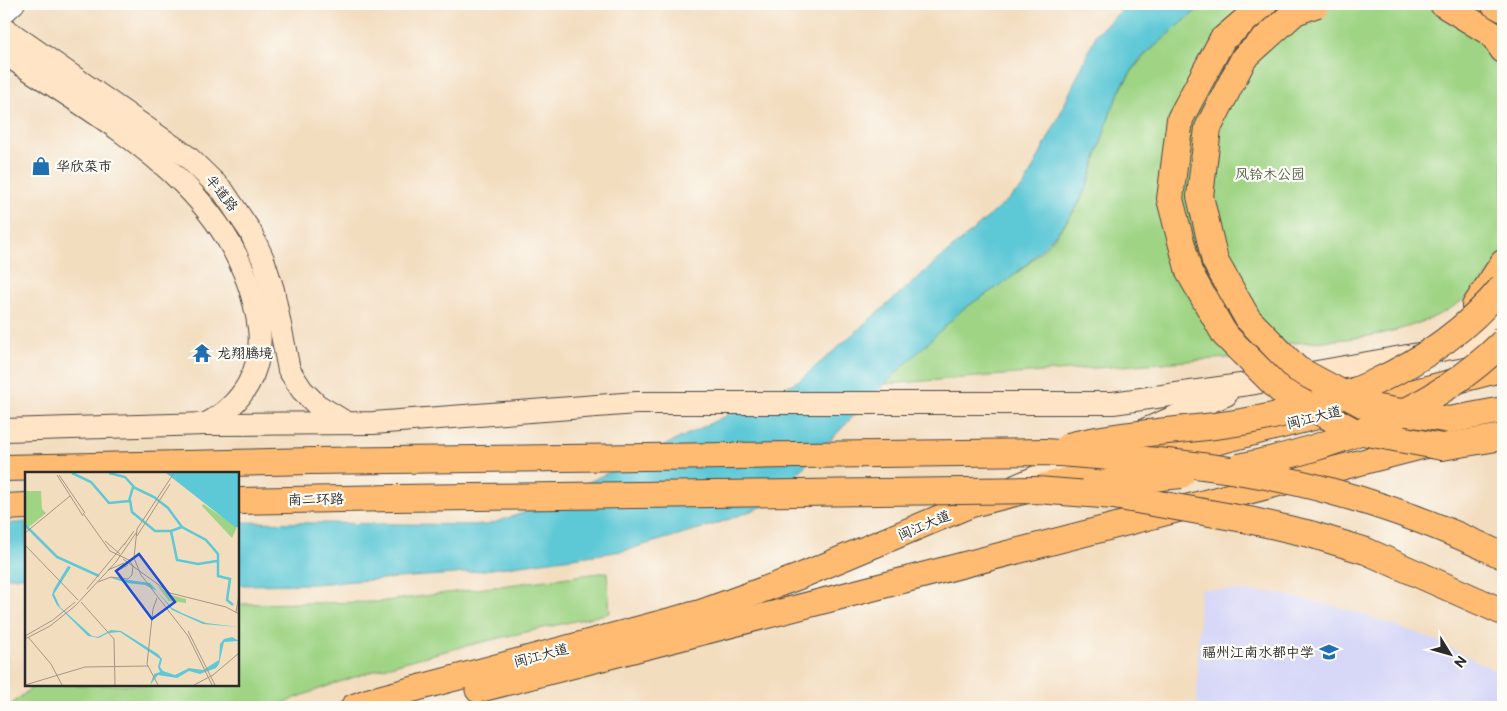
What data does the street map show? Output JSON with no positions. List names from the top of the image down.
{
  "streets": {
    "highway": ["南二环路"],
    "main road": ["半道路", "闽江大道"]
  },
  "parks": ["风铃木公园"],
  "places": {
    "shop": ["华欣菜市"],
    "temple": ["龙翔腾境"],
    "school or university": ["福州江南水都中学"]
  },
  "north": "bottom right"
}
